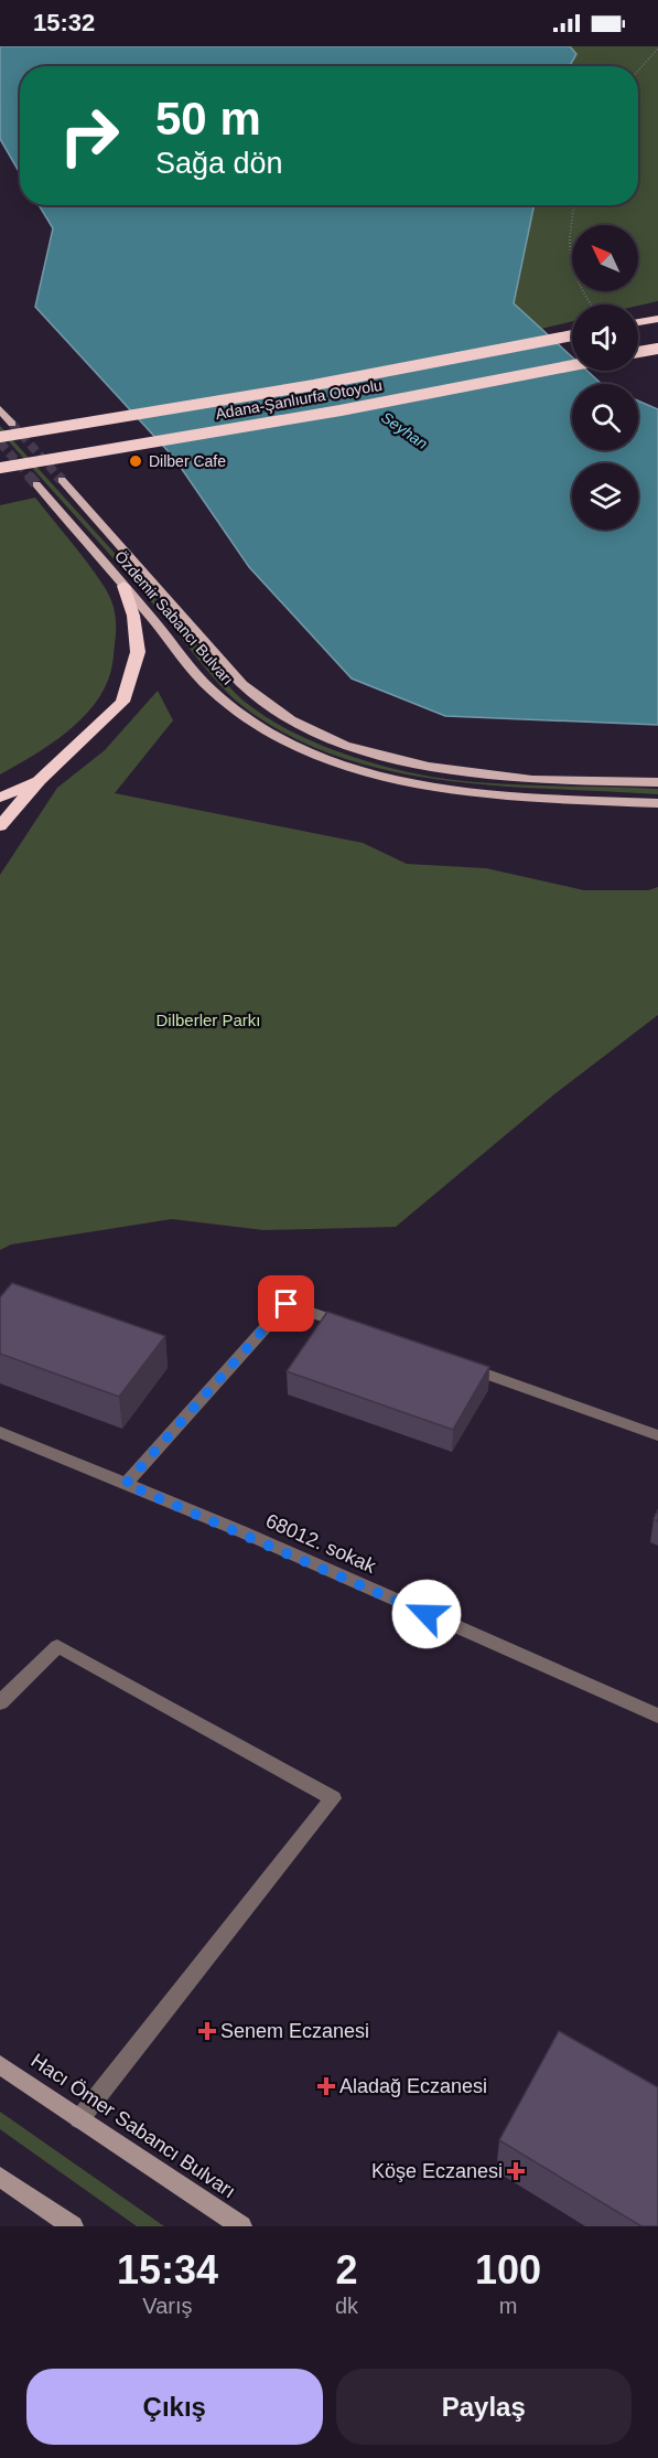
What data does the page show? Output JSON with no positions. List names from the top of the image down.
{
  "streets": {
    "highway": ["Adana-Şanlıurfa Otoyolu"],
    "main road": ["Özdemir Sabancı Bulvarı", "Hacı Ömer Sabancı Bulvarı"],
    "street": ["68012. sokak"]
  },
  "water": ["Seyhan"],
  "parks": ["Dilberler Parkı"],
  "places": {
    "other": ["Dilber Cafe"],
    "health": ["Senem Eczanesi", "Aladağ Eczanesi", "Köşe Eczanesi"]
  },
  "north": "top left",
  "page": {
    "status": "15:32",
    "turn": ["50 m", "Sağa dön"],
    "eta": [
      "15:34",
      "Varış",
      "2",
      "dk",
      "100",
      "m"
    ],
    "buttons": ["Çıkış", "Paylaş"]
  }
}
